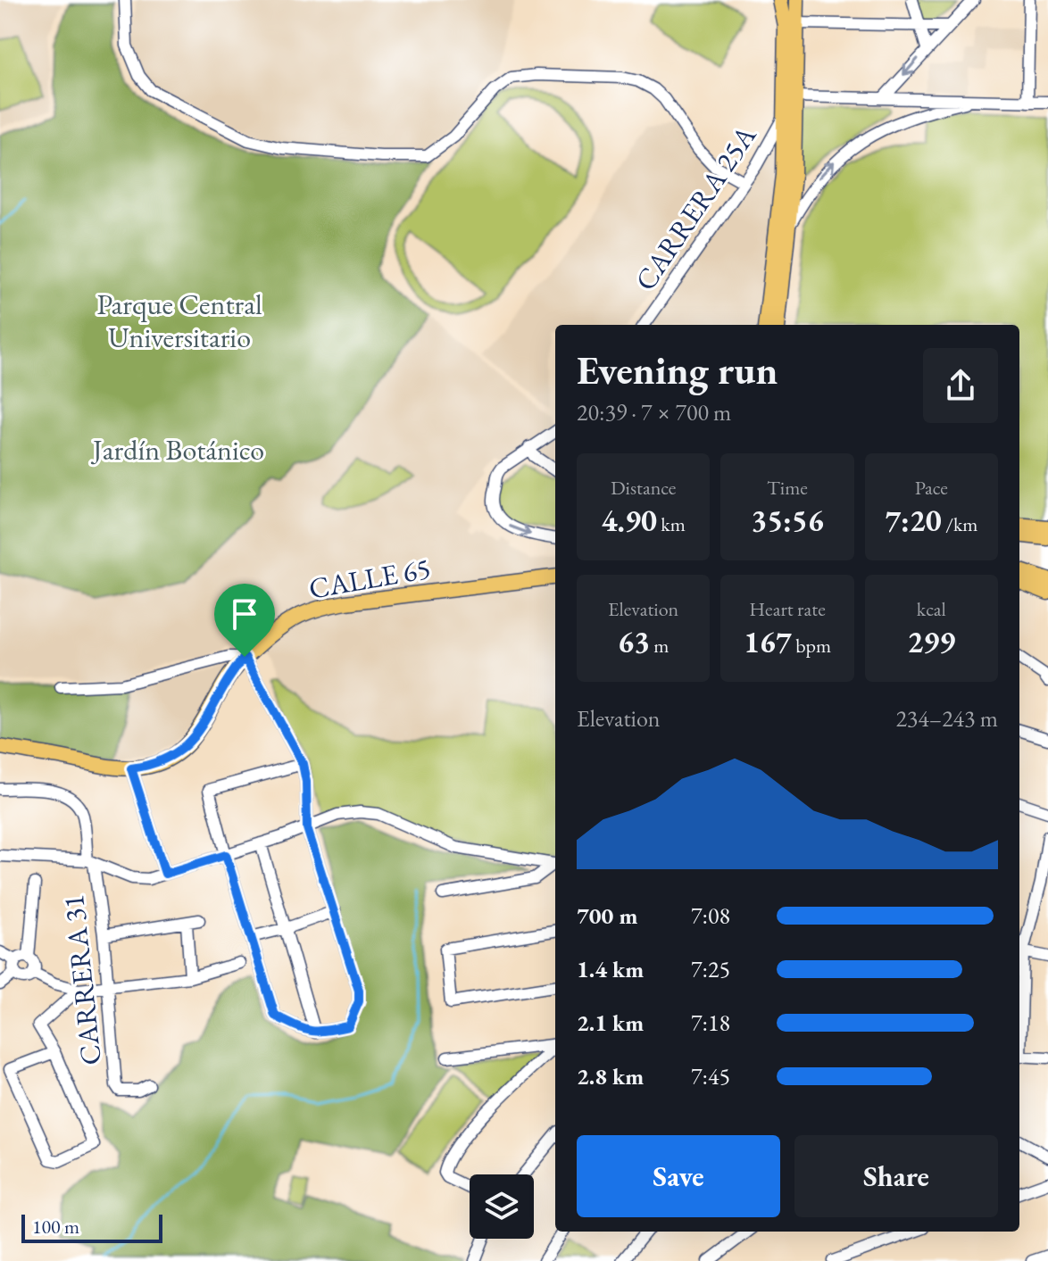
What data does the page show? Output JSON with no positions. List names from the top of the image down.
{
  "streets": {
    "main road": ["CALLE 65"],
    "street": ["CARRERA 25A", "CARRERA 31"]
  },
  "parks": ["Parque Central Universitario", "Jardín Botánico"],
  "scale_bar": "100 m",
  "page": {
    "heading": ["Evening run", "20:39 · 7 × 700 m"],
    "stats": [
      ["Distance", "4.90 km"],
      ["Time", "35:56"],
      ["Pace", "7:20 /km"],
      ["Elevation", "63 m"],
      ["Heart rate", "167 bpm"],
      ["kcal", "299"]
    ],
    "chart": ["Elevation", "234–243 m"],
    "list": [
      {
        "name": "700 m",
        "note": "7:08"
      },
      {
        "name": "1.4 km",
        "note": "7:25"
      },
      {
        "name": "2.1 km",
        "note": "7:18"
      },
      {
        "name": "2.8 km",
        "note": "7:45"
      }
    ],
    "buttons": ["Save", "Share"],
    "scale": "100 m"
  }
}
